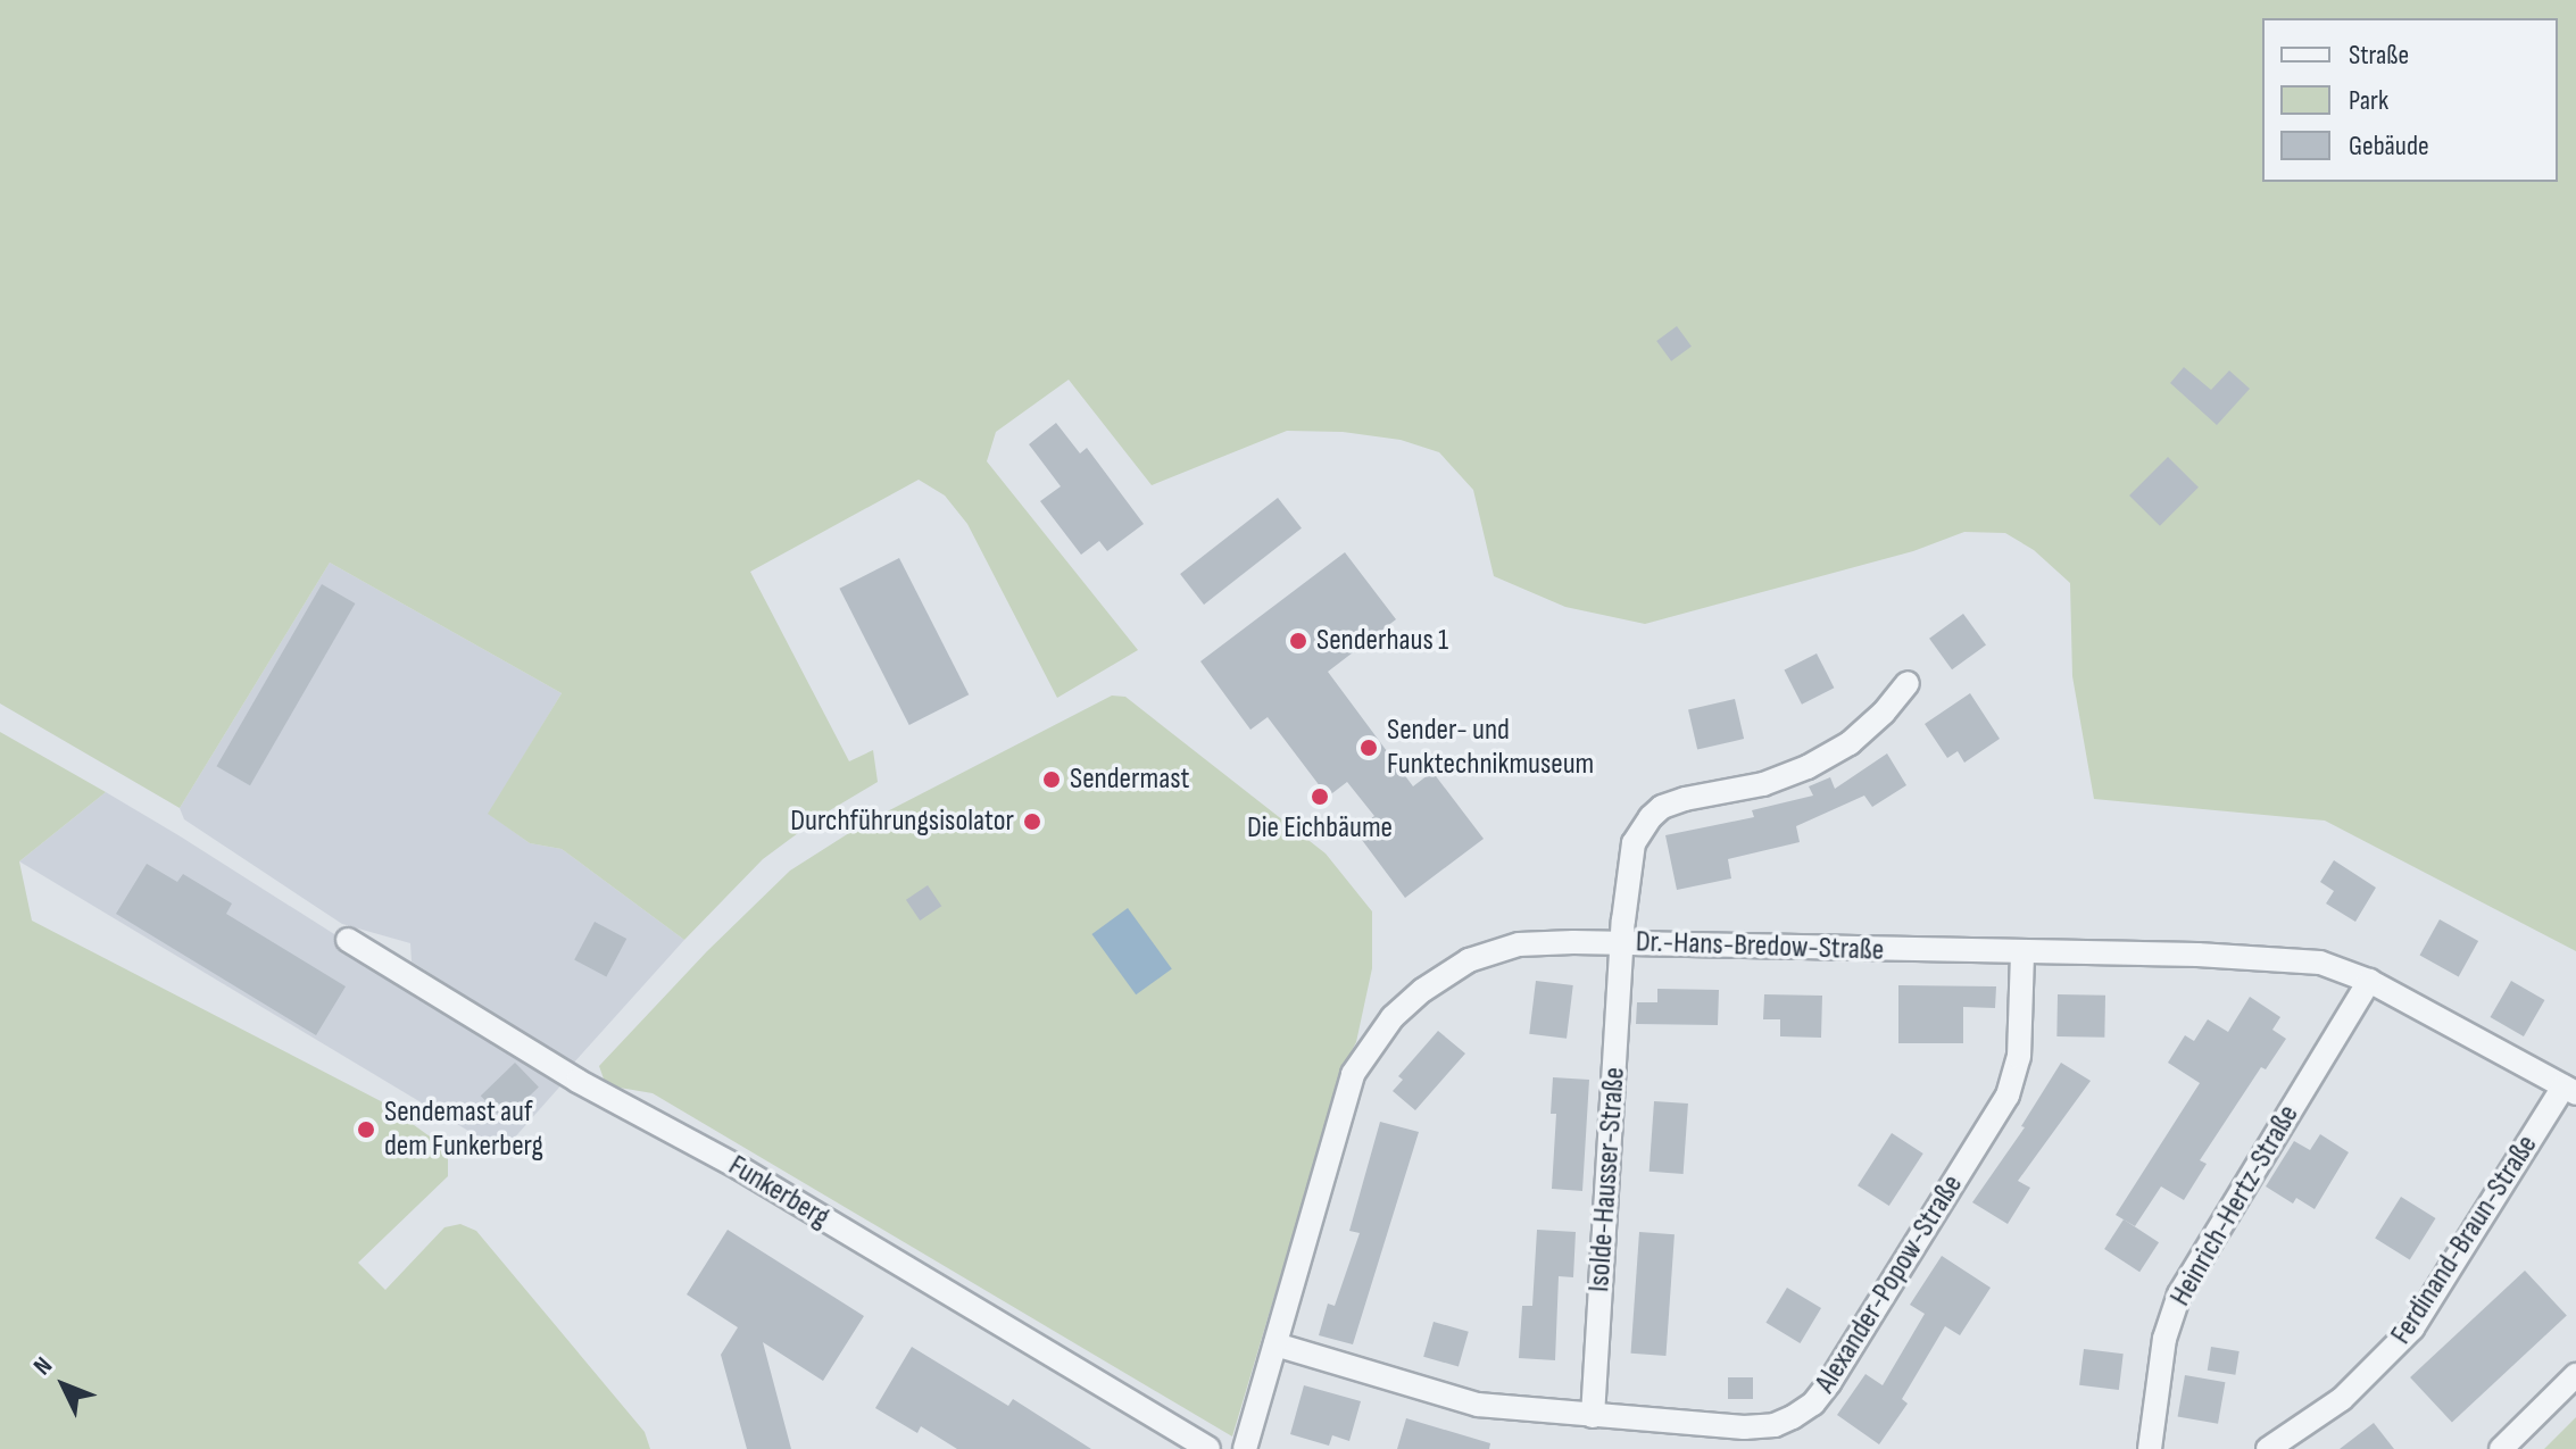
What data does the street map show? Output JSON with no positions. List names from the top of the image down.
{
  "streets": {
    "street": [
      "Dr.-Hans-Bredow-Straße",
      "Isolde-Hausser-Straße",
      "Funkerberg",
      "Heinrich-Hertz-Straße",
      "Ferdinand-Braun-Straße",
      "Alexander-Popow-Straße"
    ]
  },
  "crossings": [
    ["Dr.-Hans-Bredow-Straße", "Isolde-Hausser-Straße"],
    ["Dr.-Hans-Bredow-Straße", "Heinrich-Hertz-Straße"],
    ["Dr.-Hans-Bredow-Straße", "Ferdinand-Braun-Straße"],
    ["Dr.-Hans-Bredow-Straße", "Alexander-Popow-Straße"],
    ["Isolde-Hausser-Straße", "Alexander-Popow-Straße"]
  ],
  "places": [
    "Senderhaus 1",
    "Sender- und Funktechnikmuseum",
    "Sendermast",
    "Die Eichbäume",
    "Durchführungsisolator",
    "Sendemast auf dem Funkerberg"
  ],
  "legend": ["Straße", "Park", "Gebäude"],
  "north": "top left"
}
